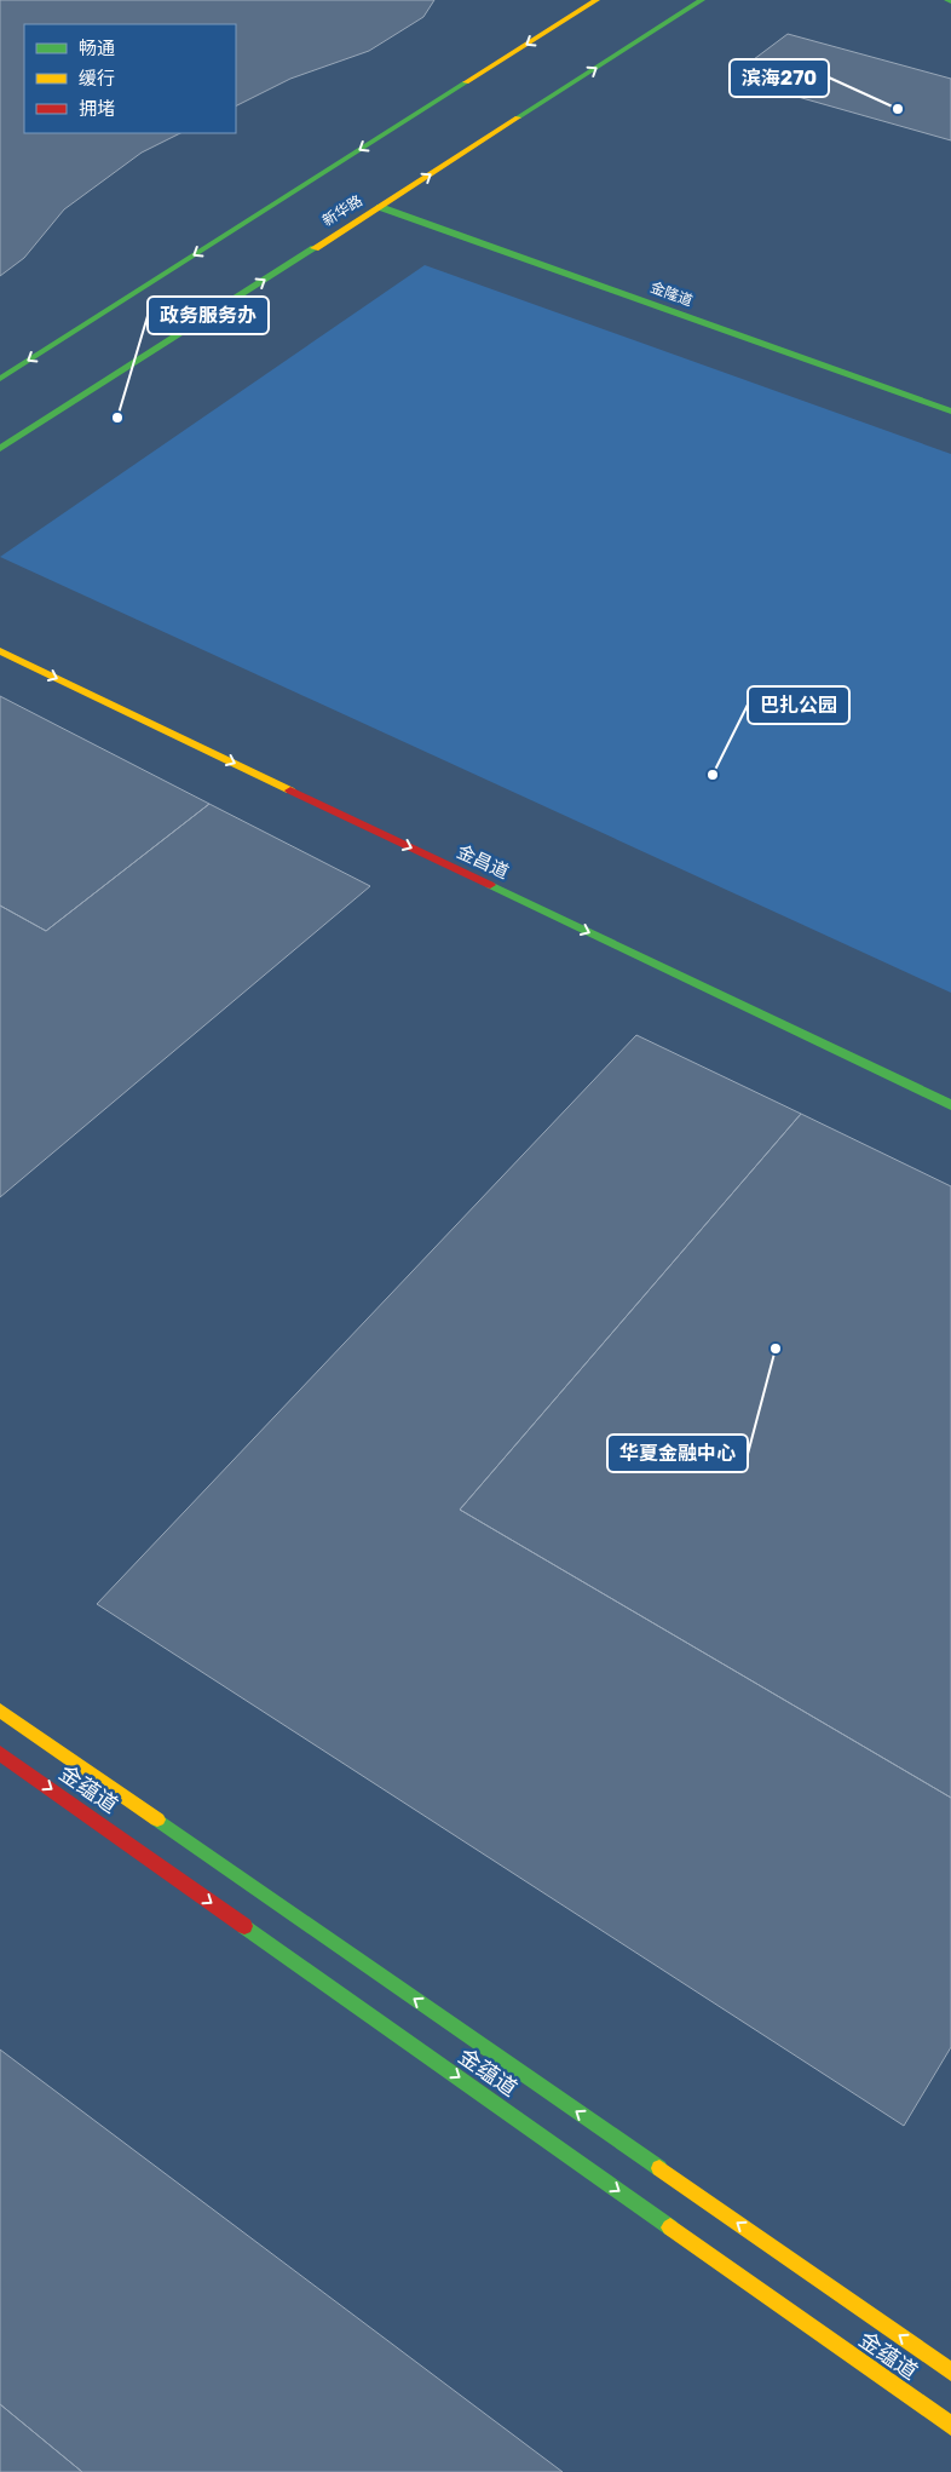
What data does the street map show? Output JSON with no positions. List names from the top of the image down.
{
  "streets": {
    "street": [
      "新华路",
      "金隆道",
      "金昌道",
      "金蕴道"
    ]
  },
  "crossings": [
    ["新华路", "金隆道"]
  ],
  "one_way": ["金昌道"],
  "places": [
    "滨海270",
    "政务服务办",
    "巴扎公园",
    "华夏金融中心"
  ],
  "legend": ["畅通", "缓行", "拥堵"]
}
